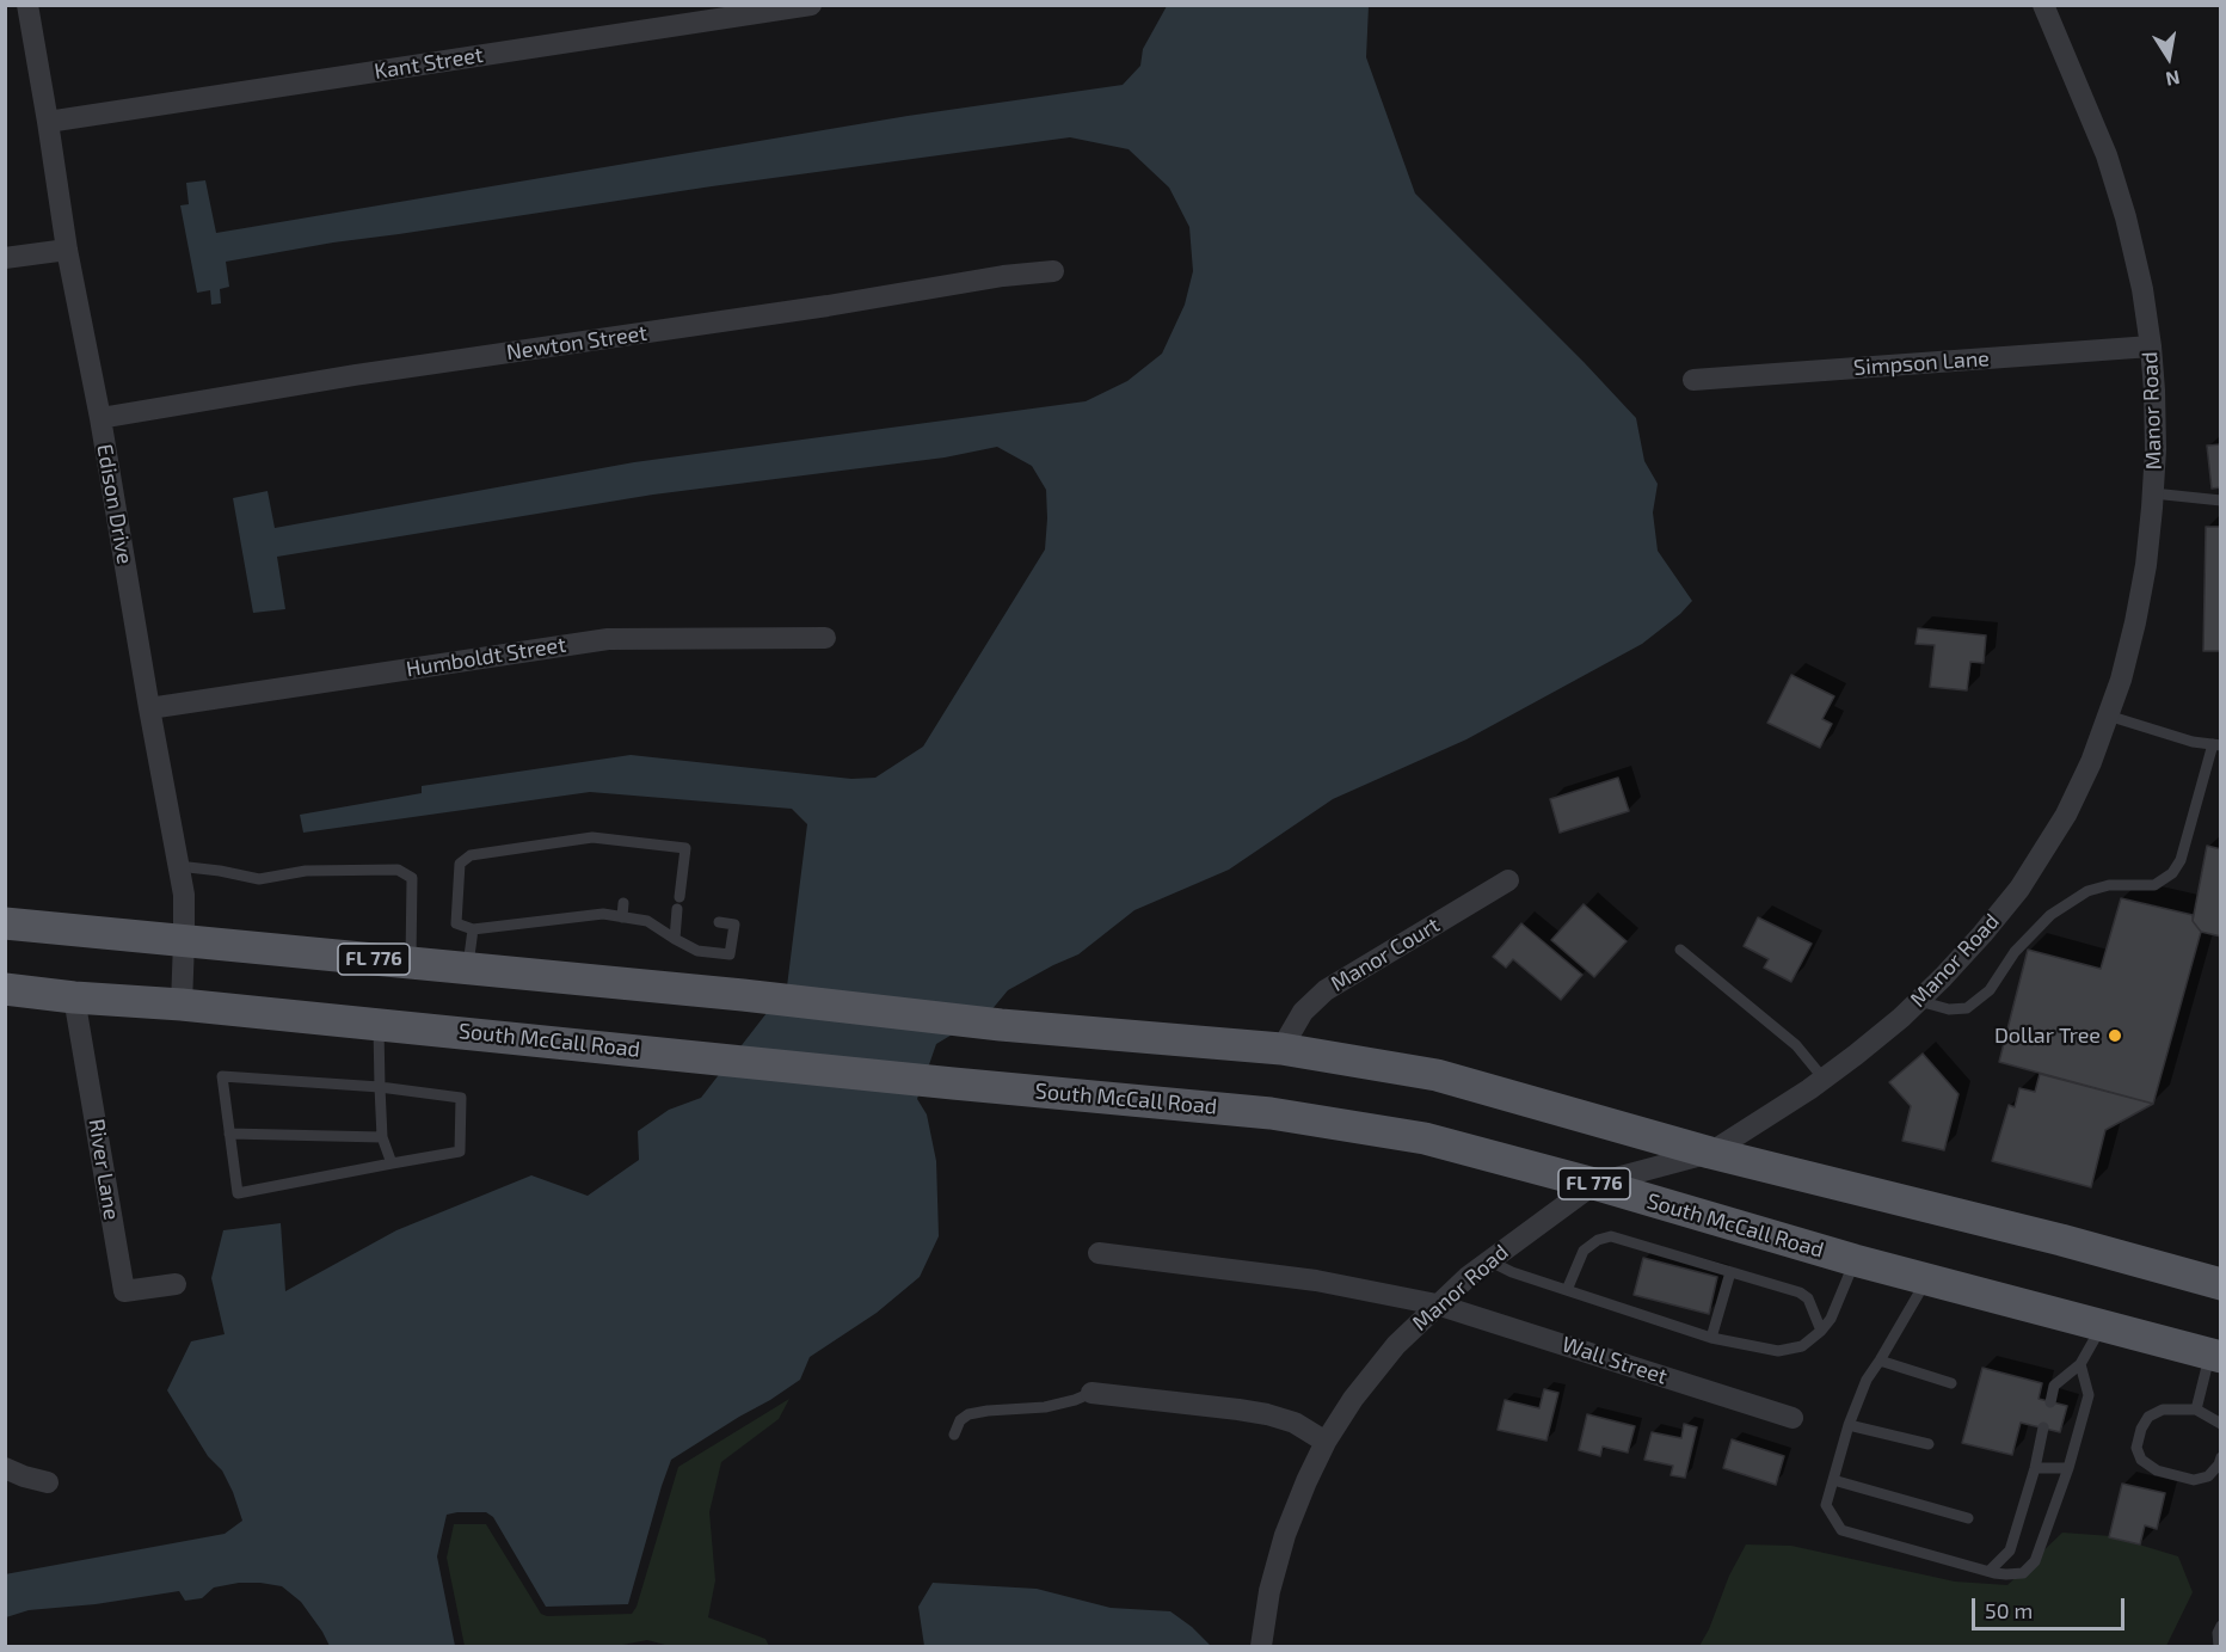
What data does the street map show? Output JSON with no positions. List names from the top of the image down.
{
  "streets": {
    "main road": ["FL 776", "South McCall Road"],
    "street": [
      "Kant Street",
      "Newton Street",
      "Simpson Lane",
      "Manor Road",
      "Edison Drive",
      "Humboldt Street",
      "Manor Court",
      "River Lane",
      "Wall Street"
    ]
  },
  "crossings": [
    ["Kant Street", "Edison Drive"],
    ["Newton Street", "Edison Drive"],
    ["Simpson Lane", "Manor Road"],
    ["Manor Road", "FL 776"],
    ["Manor Road", "South McCall Road"],
    ["Manor Road", "Wall Street"],
    ["Edison Drive", "Humboldt Street"],
    ["Edison Drive", "FL 776"],
    ["Edison Drive", "South McCall Road"],
    ["Manor Court", "FL 776"],
    ["South McCall Road", "River Lane"]
  ],
  "places": ["Dollar Tree"],
  "scale_bar": "50 m",
  "north": "bottom"
}
